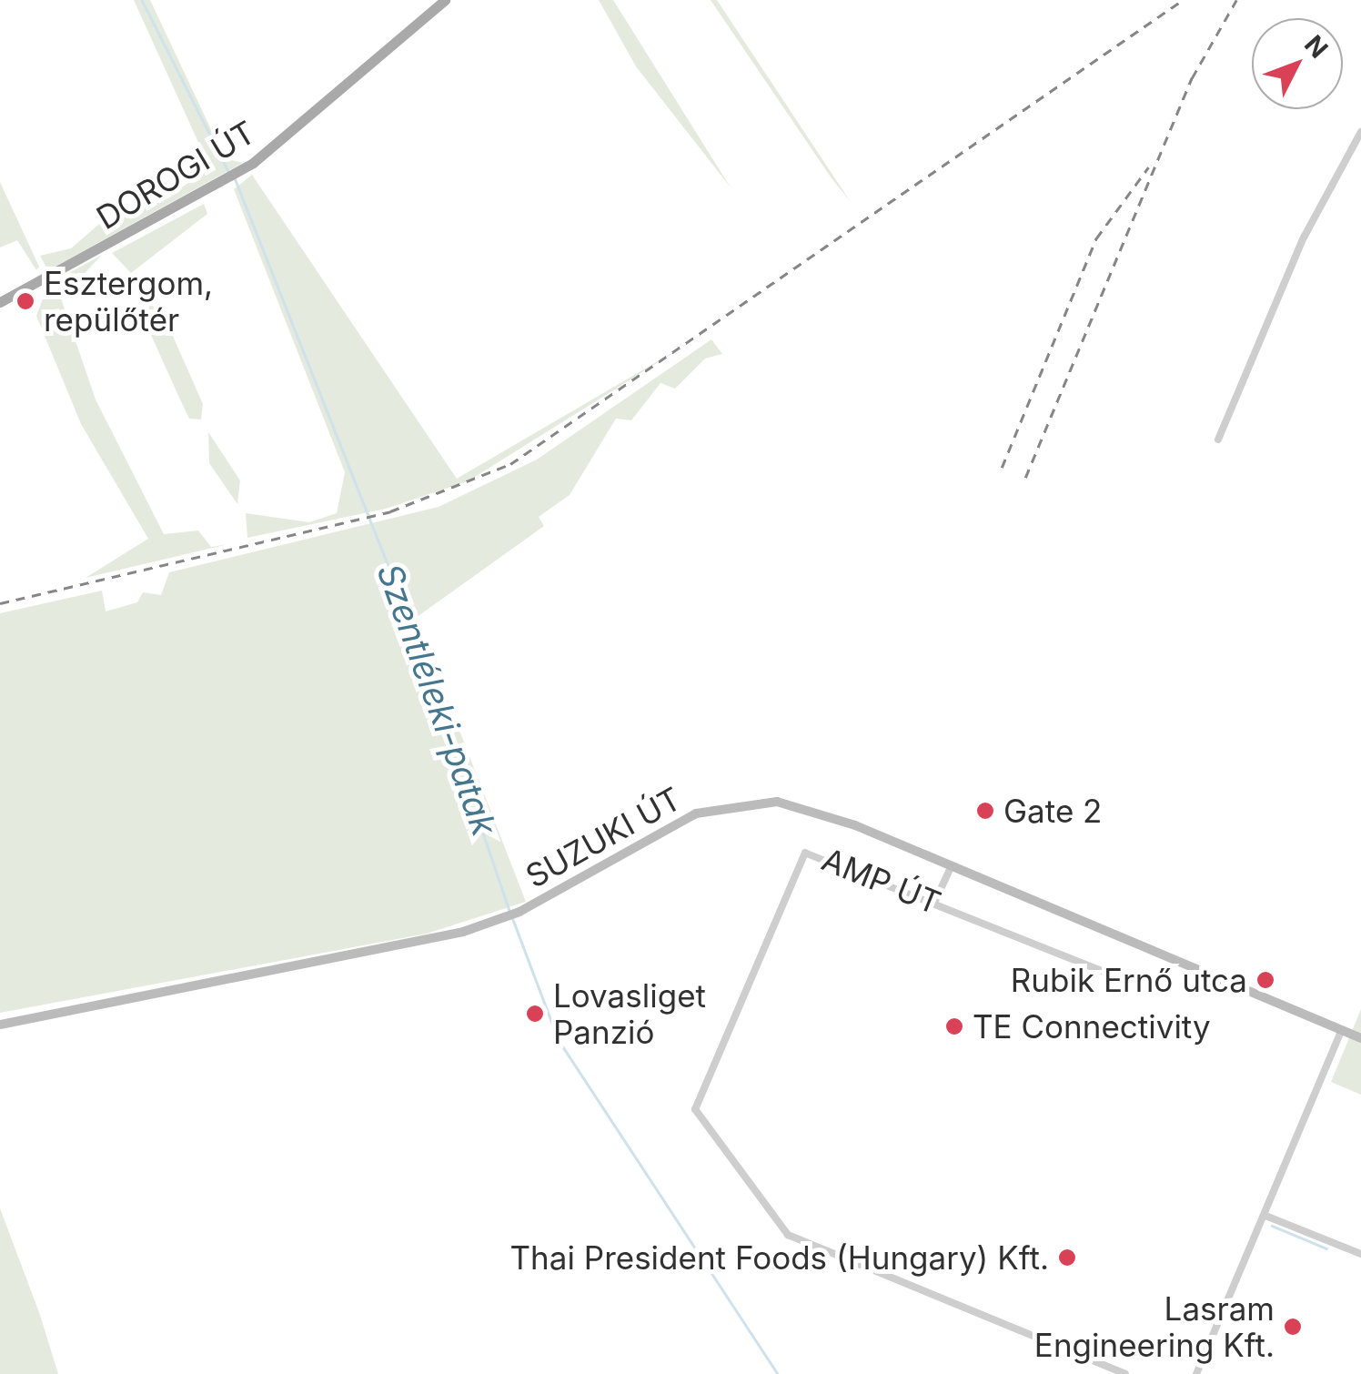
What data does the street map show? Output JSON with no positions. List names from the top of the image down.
{
  "streets": {
    "main road": ["DOROGI ÚT", "SUZUKI ÚT"],
    "street": ["AMP ÚT"]
  },
  "water": ["Szentléleki-patak"],
  "places": [
    "Esztergom, repülőtér",
    "Gate 2",
    "Rubik Ernő utca",
    "Lovasliget Panzió",
    "TE Connectivity",
    "Thai President Foods (Hungary) Kft.",
    "Lasram Engineering Kft."
  ],
  "north": "top right"
}
